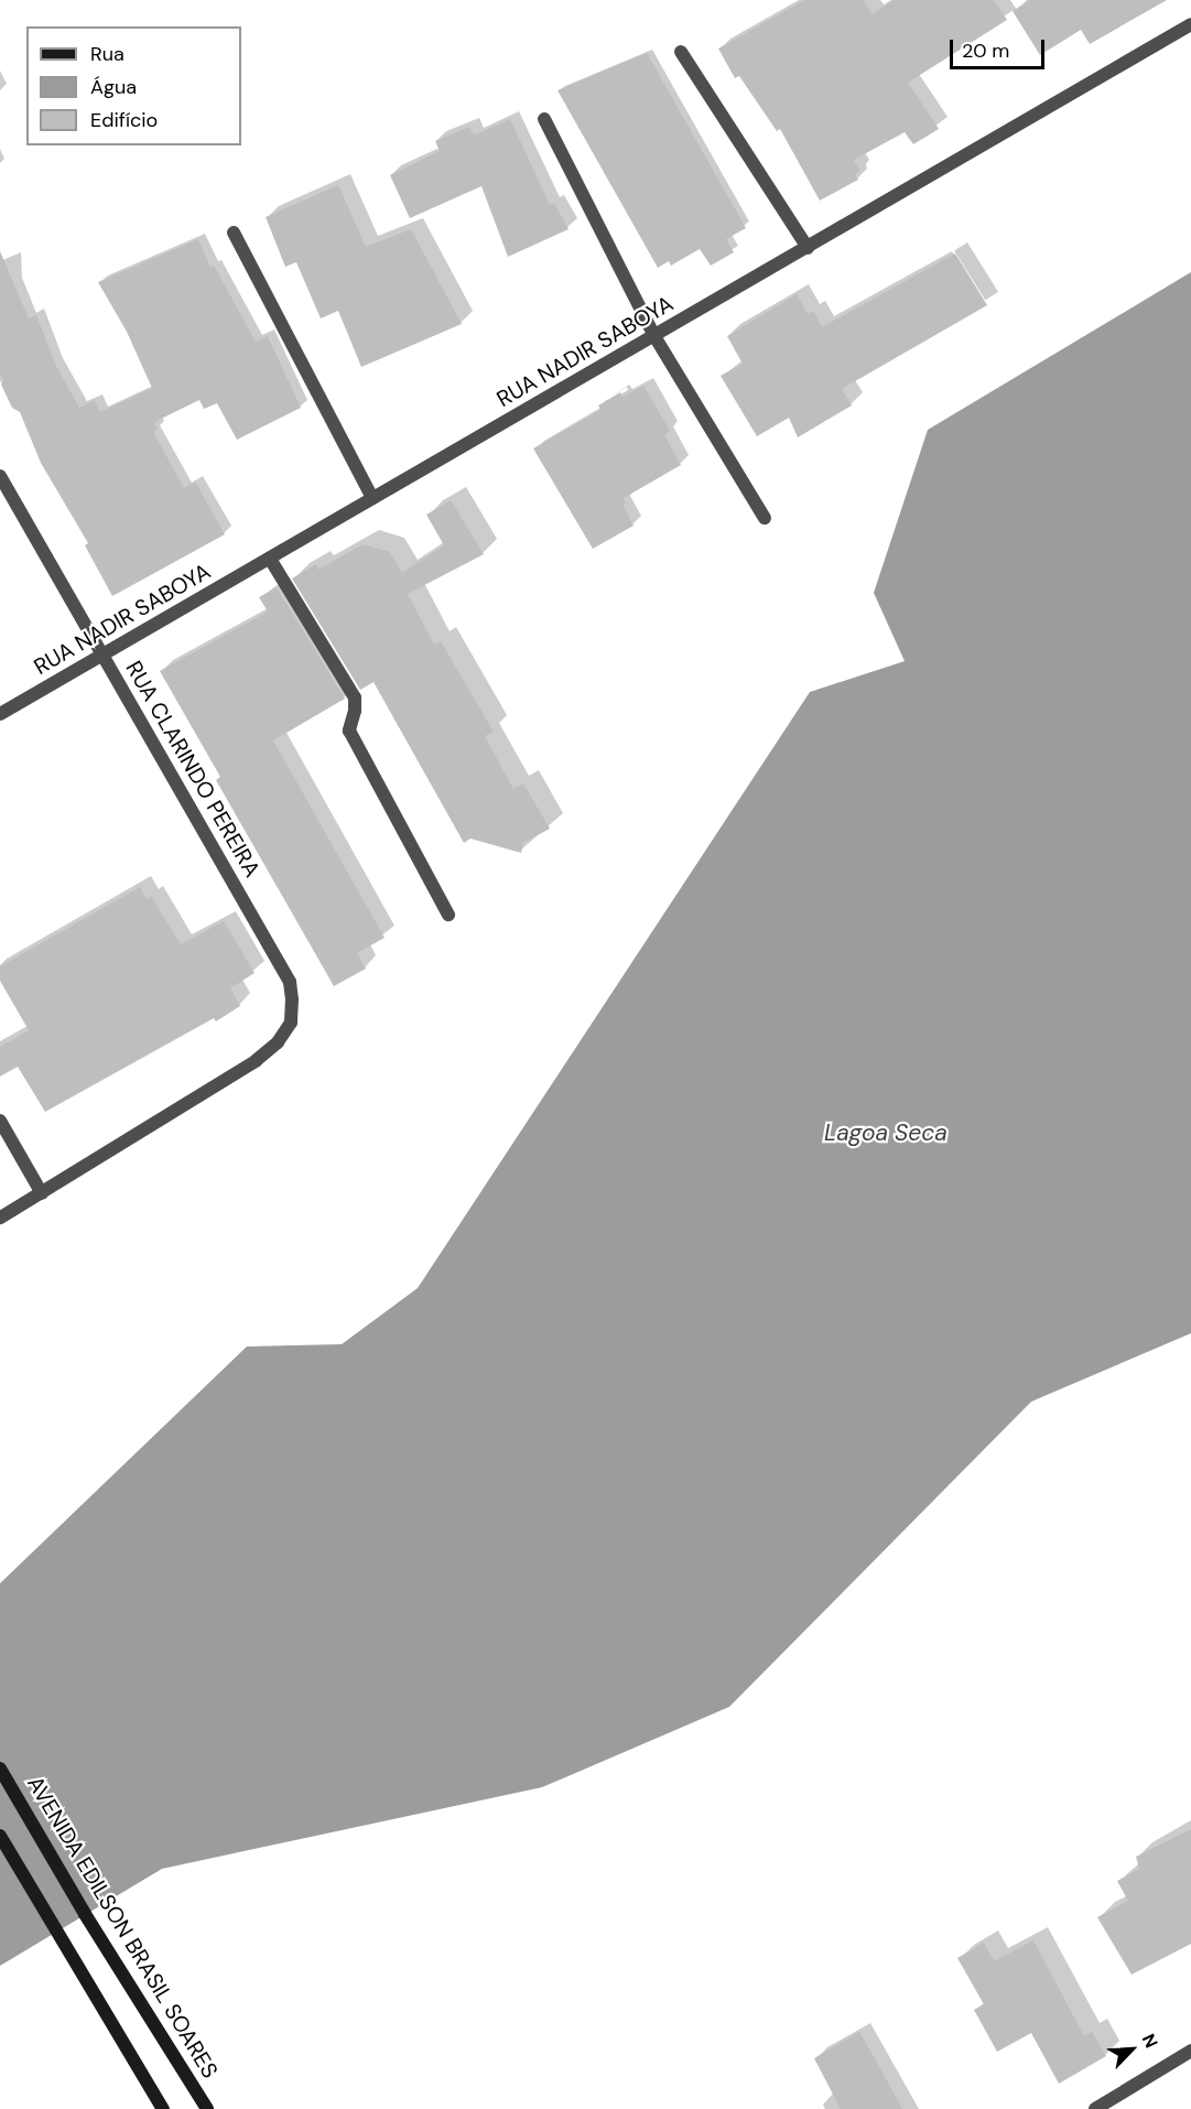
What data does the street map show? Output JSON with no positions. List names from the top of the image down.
{
  "streets": {
    "main road": ["AVENIDA EDILSON BRASIL SOARES"],
    "street": ["RUA NADIR SABOYA", "RUA CLARINDO PEREIRA"]
  },
  "crossings": [
    ["RUA NADIR SABOYA", "RUA CLARINDO PEREIRA"]
  ],
  "water": ["Lagoa Seca"],
  "legend": ["Rua", "Água", "Edifício"],
  "scale_bar": "20 m",
  "north": "top right"
}
